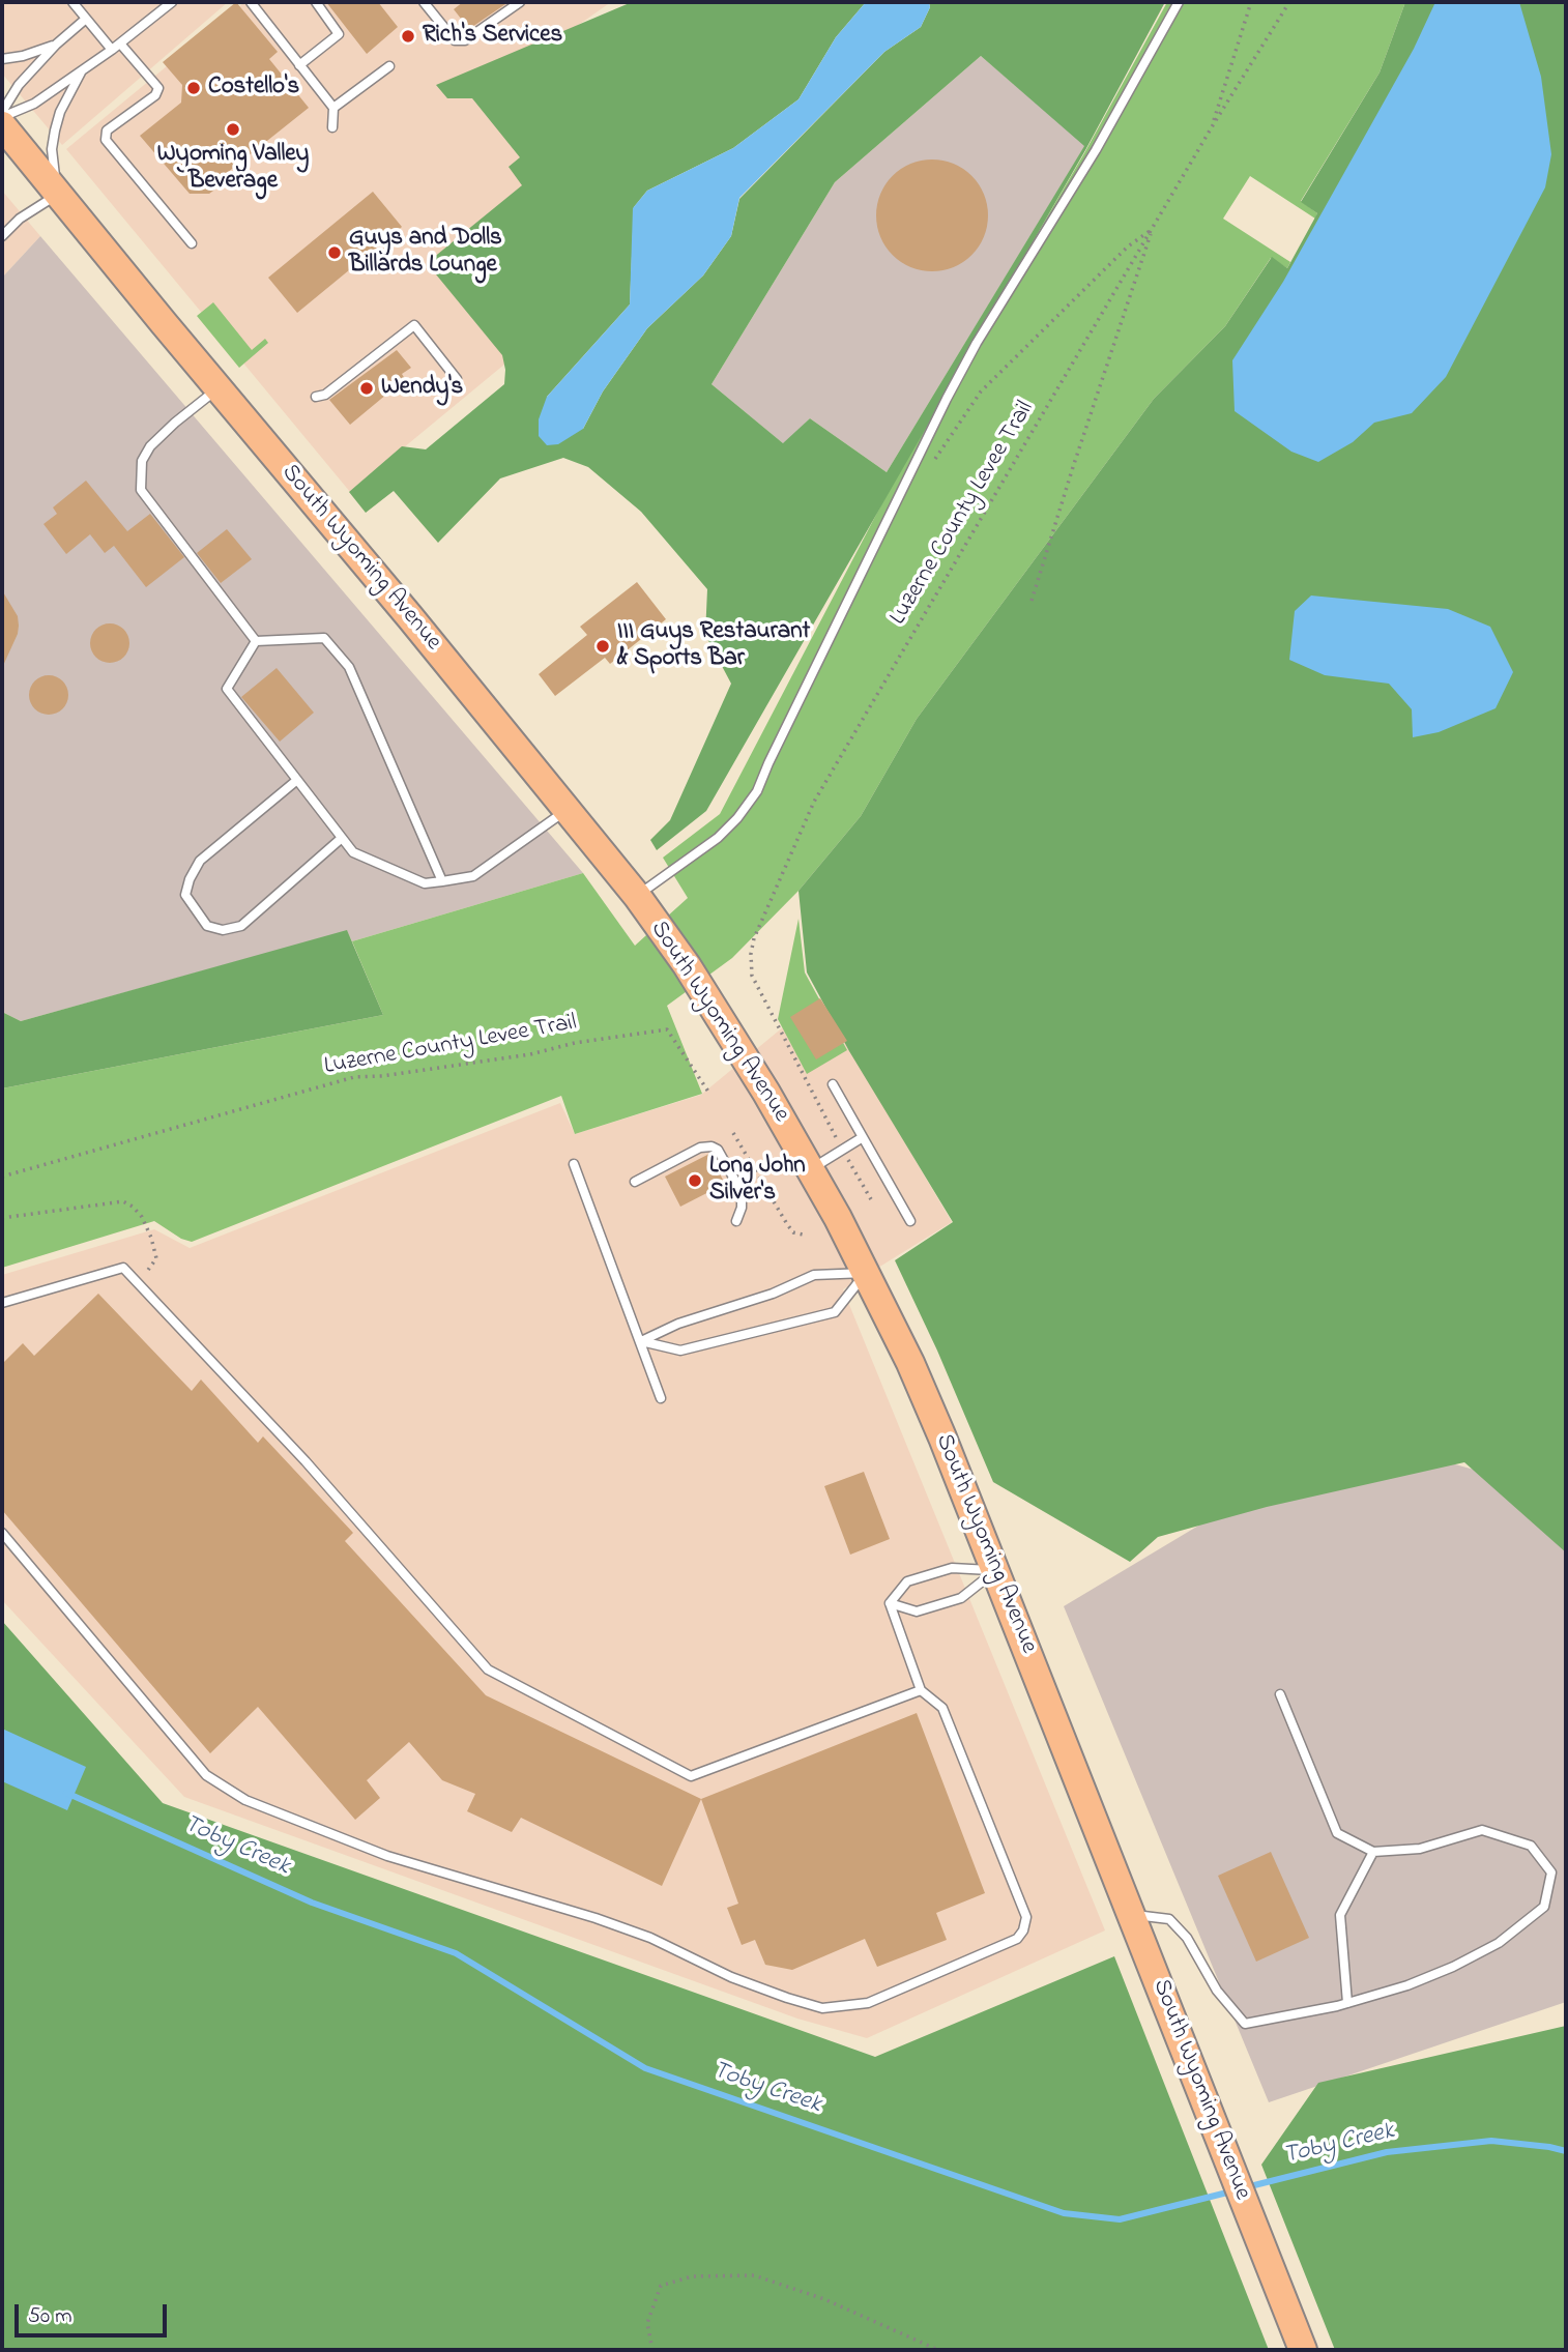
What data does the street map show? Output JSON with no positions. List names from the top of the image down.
{
  "streets": {
    "main road": ["South Wyoming Avenue"],
    "path": ["Luzerne County Levee Trail"]
  },
  "water": ["Toby Creek"],
  "places": [
    "Rich's Services",
    "Costello's",
    "Wyoming Valley Beverage",
    "Guys and Dolls Billards Lounge",
    "Wendy's",
    "III Guys Restaurant & Sports Bar",
    "Long John Silver's"
  ],
  "scale_bar": "50 m"
}
